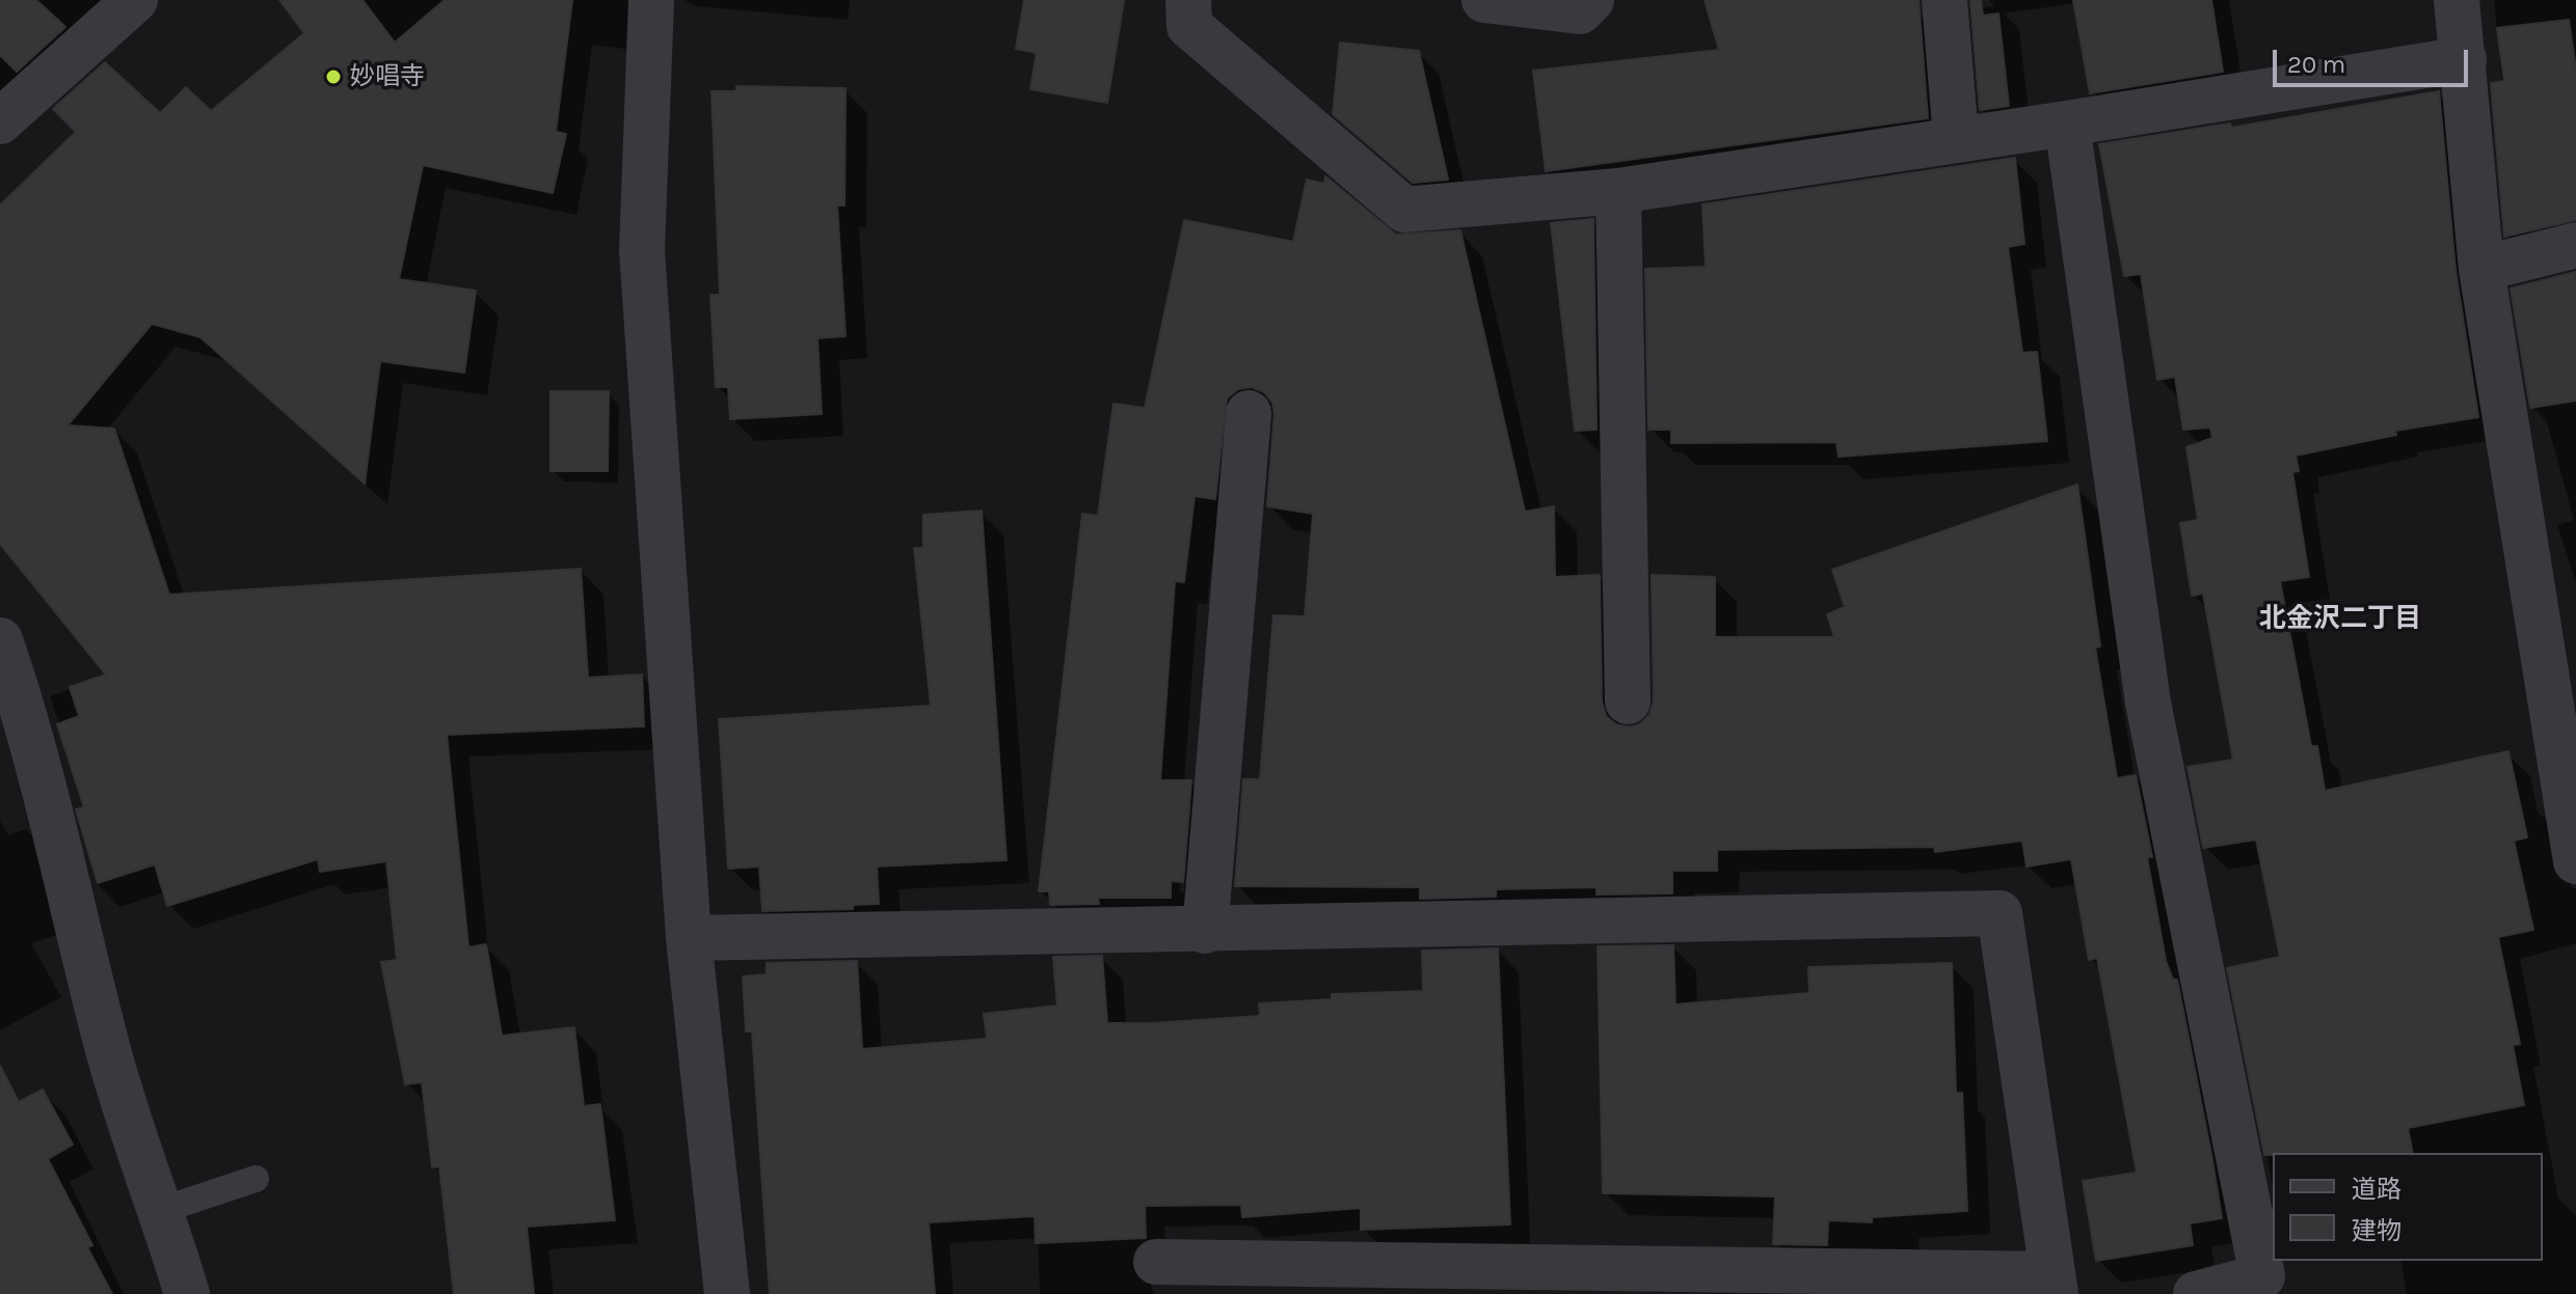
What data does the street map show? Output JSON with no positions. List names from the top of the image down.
{
  "districts": ["北金沢二丁目"],
  "places": ["妙唱寺"],
  "legend": ["道路", "建物"],
  "scale_bar": "20 m"
}
